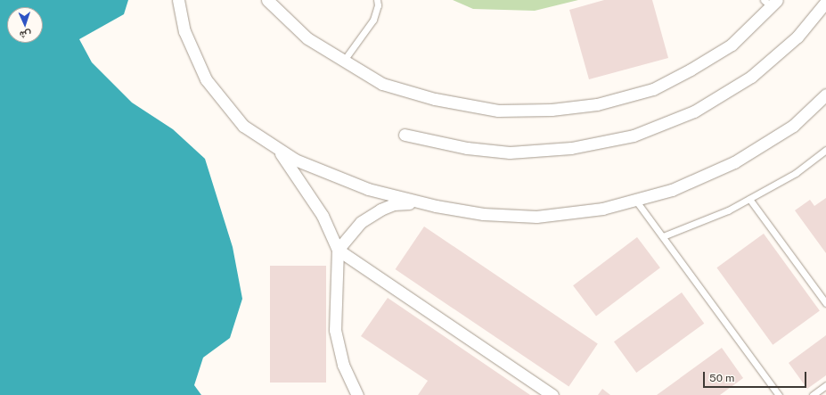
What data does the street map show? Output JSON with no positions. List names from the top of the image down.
{
  "scale_bar": "50 m",
  "north": "bottom"
}
